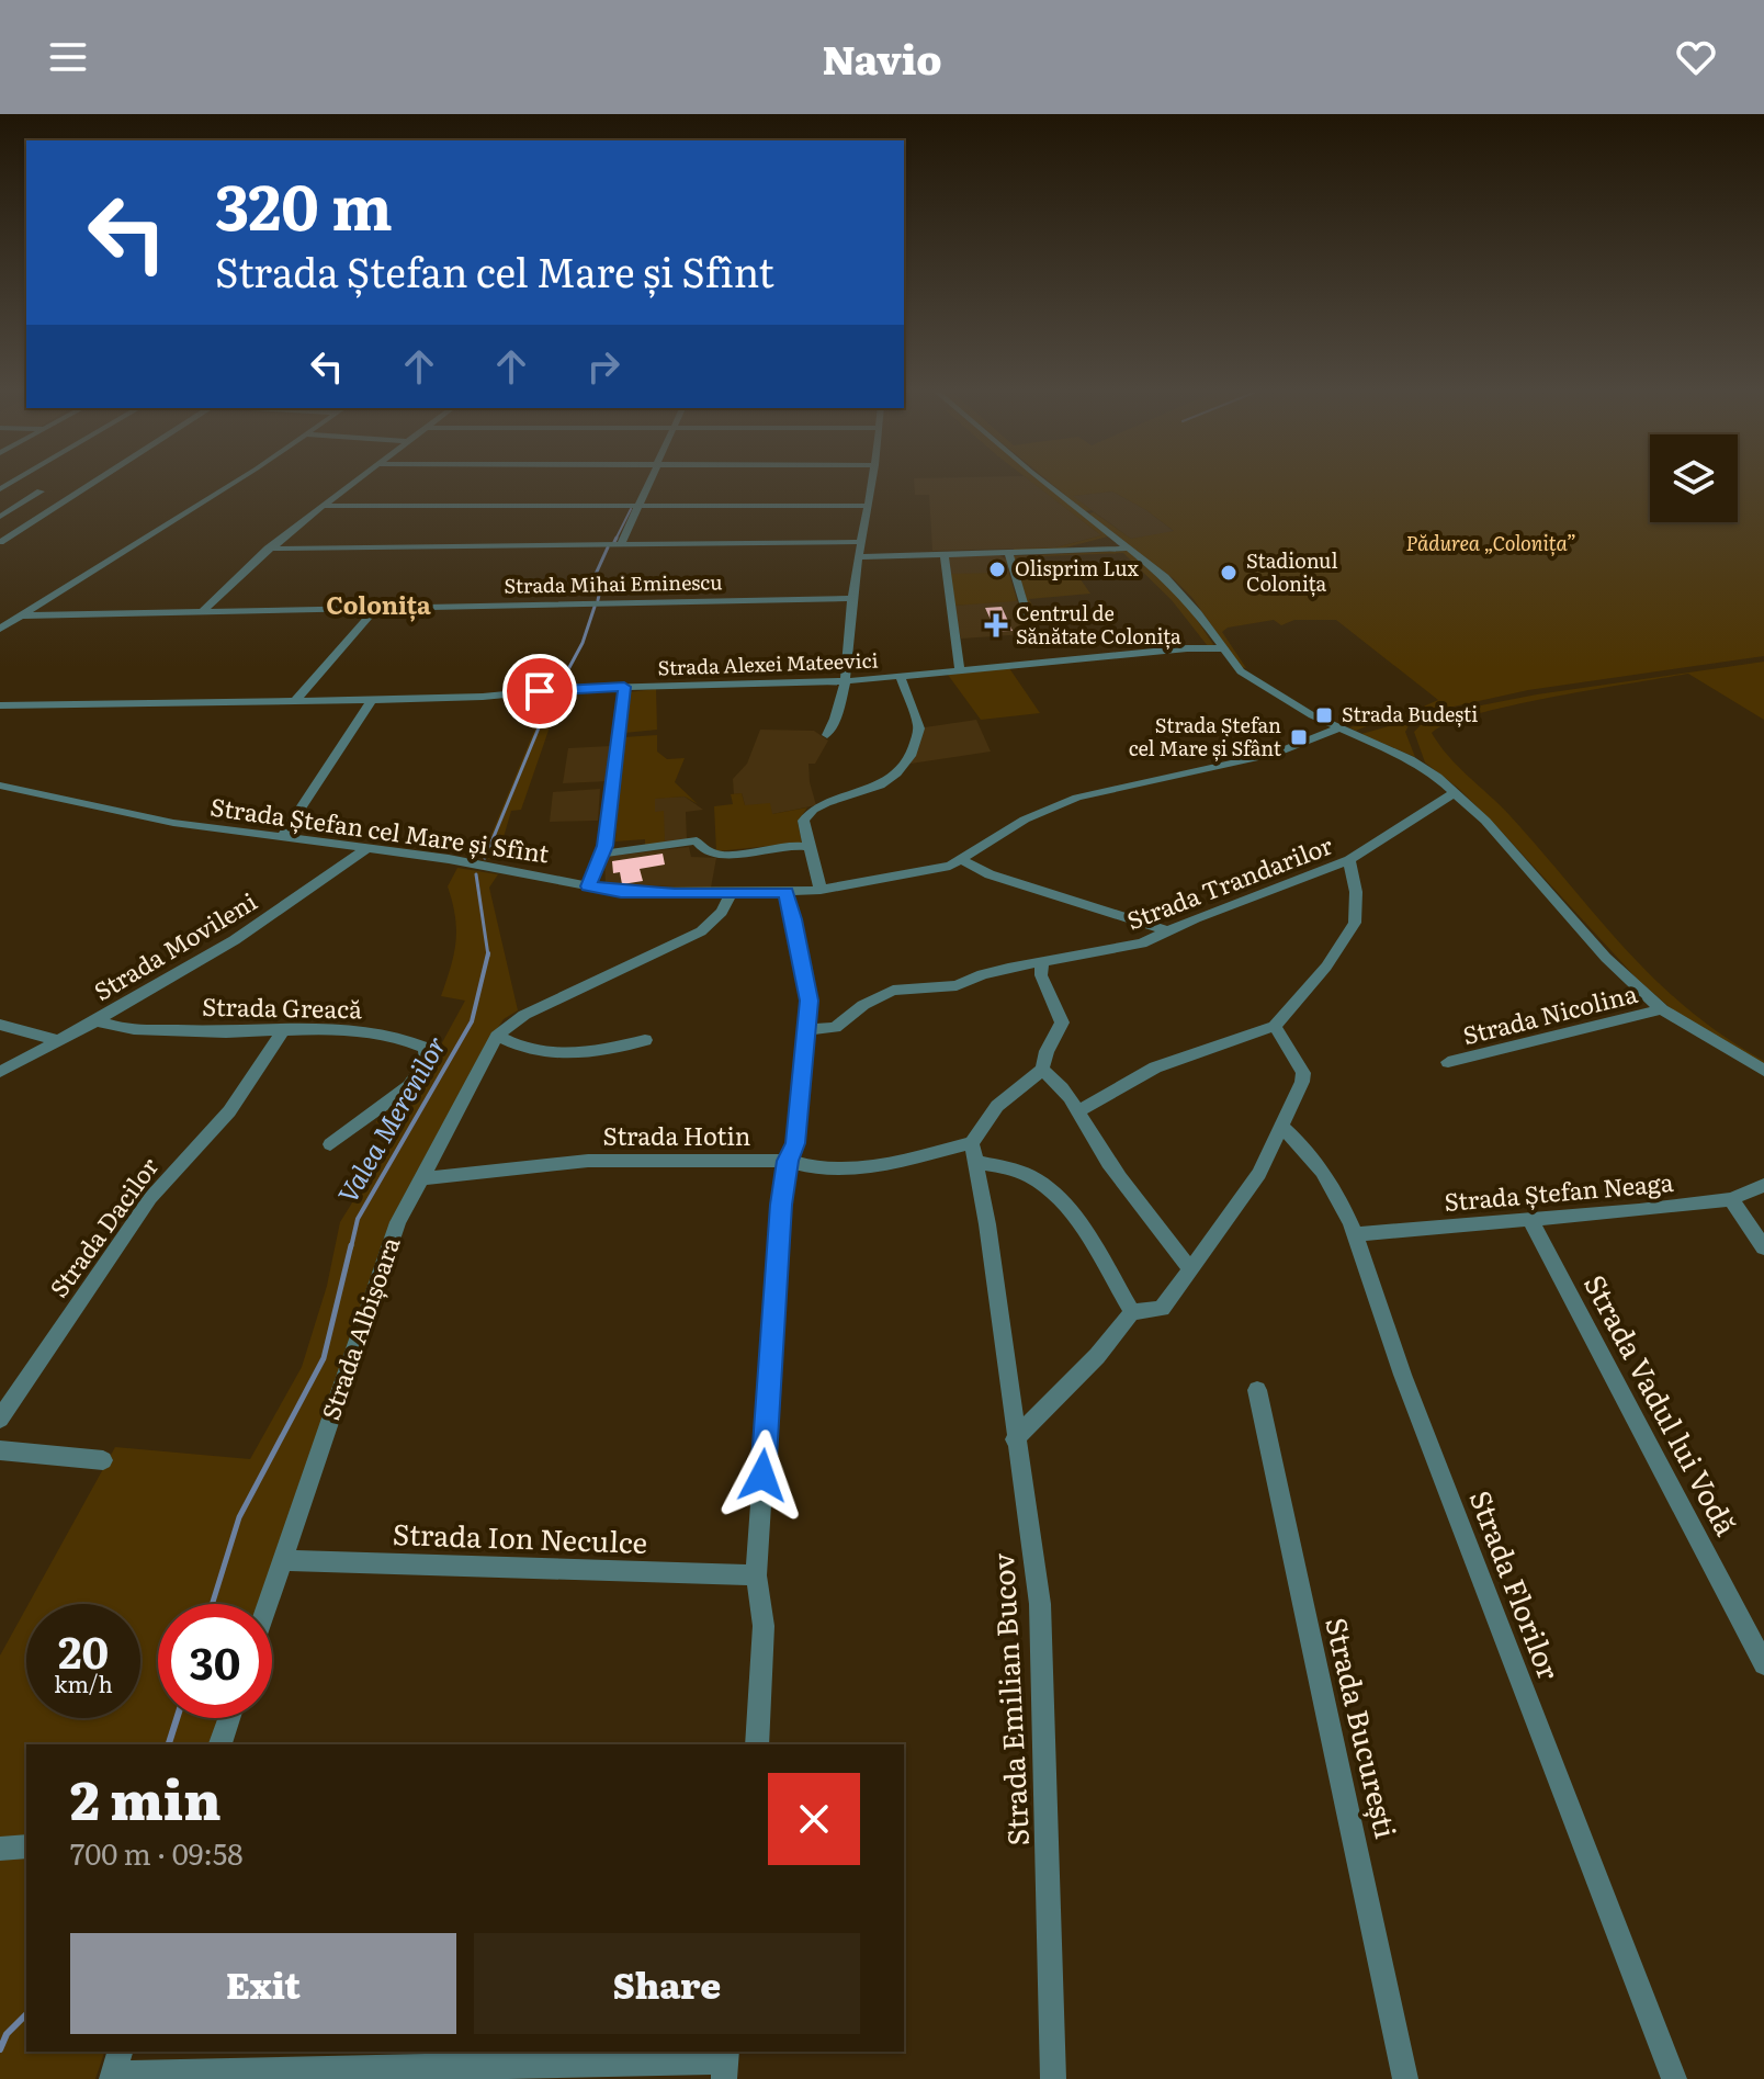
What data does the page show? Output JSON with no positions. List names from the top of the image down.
{
  "streets": {
    "street": [
      "Strada Mihai Eminescu",
      "Strada Alexei Mateevici",
      "Strada Ștefan cel Mare și Sfînt",
      "Strada Trandarilor",
      "Strada Movileni",
      "Strada Greacă",
      "Strada Nicolina",
      "Strada Hotin",
      "Strada Ștefan Neaga",
      "Strada Dacilor",
      "Strada Albișoara",
      "Strada Vadul lui Vodă",
      "Strada Ion Neculce",
      "Strada Florilor",
      "Strada Emilian Bucov",
      "Strada București"
    ]
  },
  "crossings": [
    ["Strada Ștefan cel Mare și Sfînt", "Strada Movileni"],
    ["Strada Movileni", "Strada Greacă"],
    ["Strada Greacă", "Strada Dacilor"],
    ["Strada Hotin", "Strada Albișoara"],
    ["Strada Hotin", "Strada Emilian Bucov"],
    ["Strada Ștefan Neaga", "Strada Vadul lui Vodă"],
    ["Strada Ștefan Neaga", "Strada Florilor"],
    ["Strada Albișoara", "Strada Ion Neculce"]
  ],
  "districts": ["Colonița"],
  "water": ["Valea Merenilor"],
  "parks": ["Pădurea „Colonița”"],
  "places": {
    "other": ["Olisprim Lux", "Stadionul Colonița"],
    "health": ["Centrul de Sănătate Colonița"],
    "transit": ["Strada Budești", "Strada Ștefan cel Mare și Sfânt"]
  },
  "page": {
    "header": "Navio",
    "turn": ["320 m", "Strada Ștefan cel Mare și Sfînt"],
    "speed": "20 km/h",
    "limit": "30",
    "heading": ["2 min", "700 m · 09:58"],
    "buttons": ["Exit", "Share"]
  }
}
